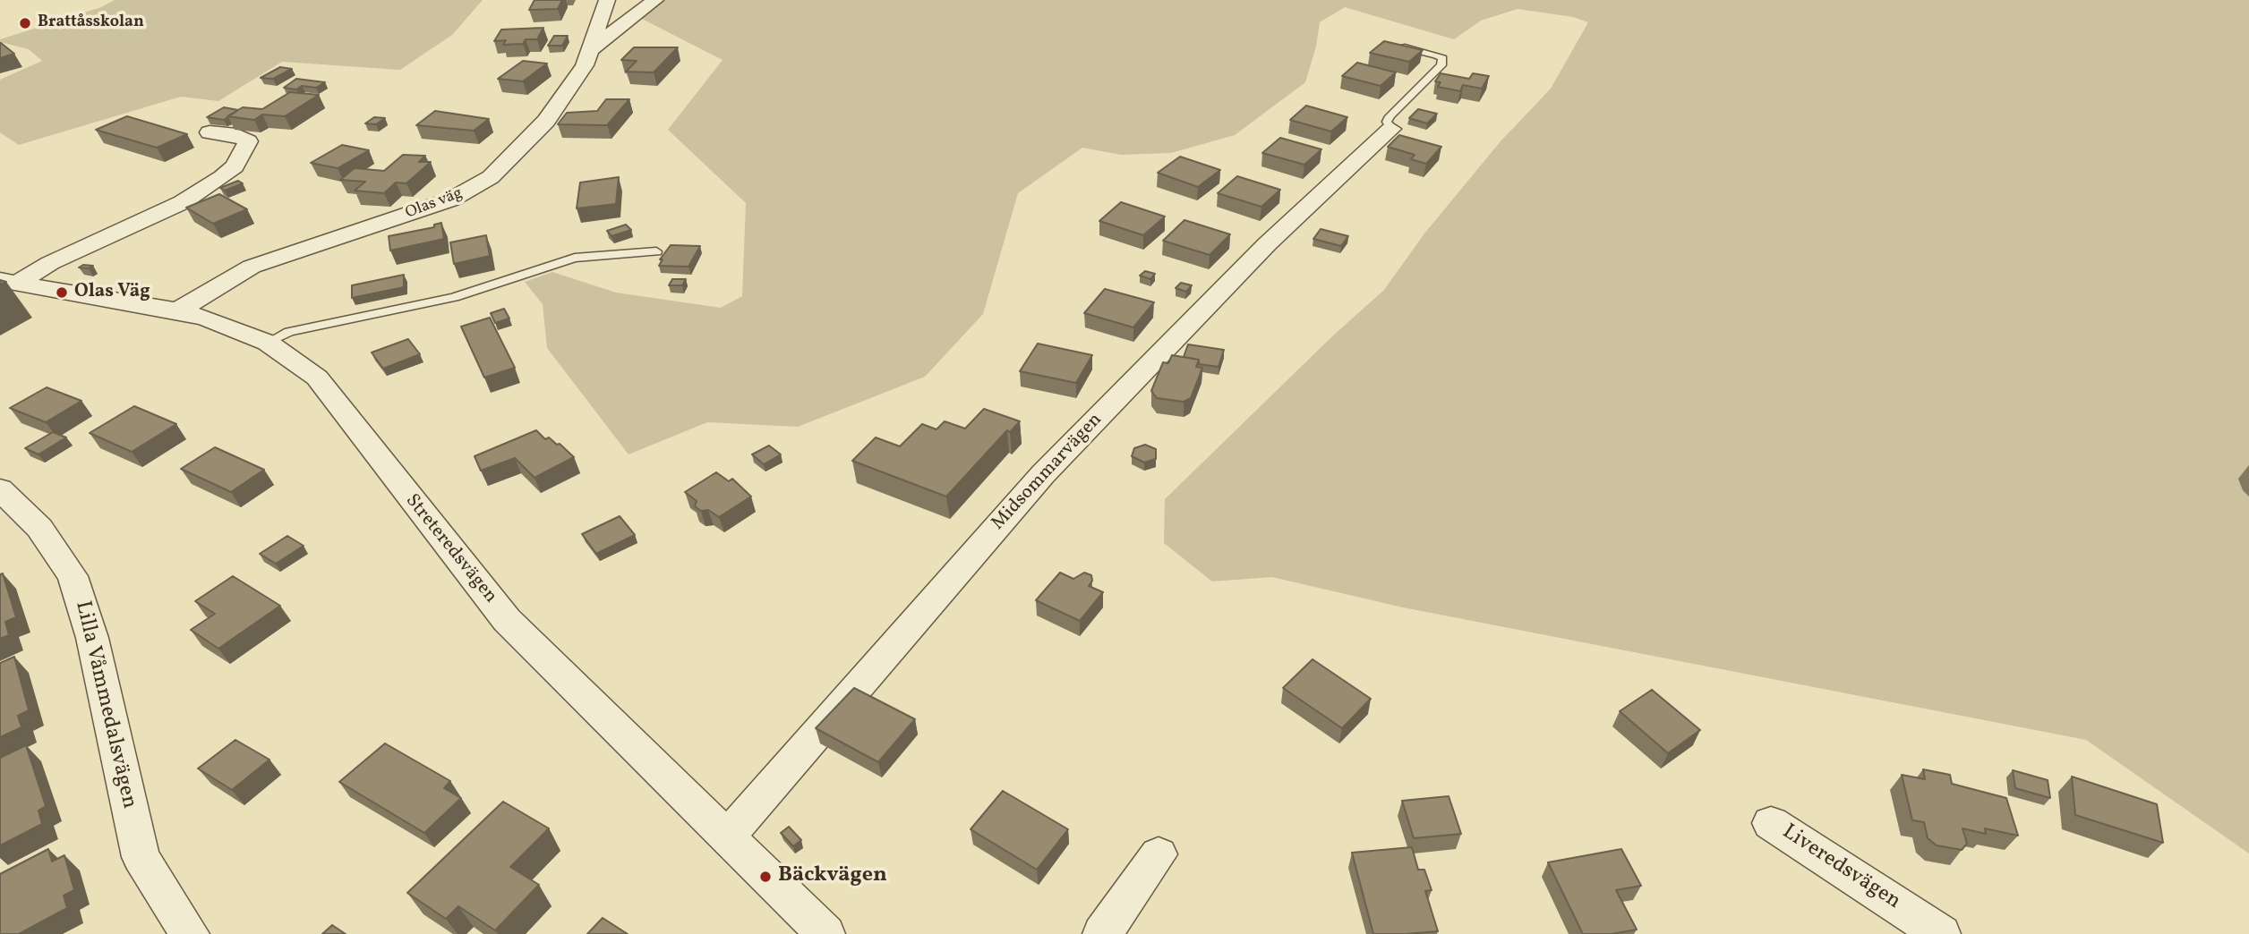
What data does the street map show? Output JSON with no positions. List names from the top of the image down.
{
  "streets": {
    "street": [
      "Olas väg",
      "Midsommarvägen",
      "Streteredsvägen",
      "Lilla Våmmedalsvägen",
      "Liveredsvägen"
    ]
  },
  "crossings": [
    ["Olas väg", "Streteredsvägen"],
    ["Midsommarvägen", "Streteredsvägen"]
  ],
  "places": ["Brattåsskolan", "Olas Väg", "Bäckvägen"]
}
